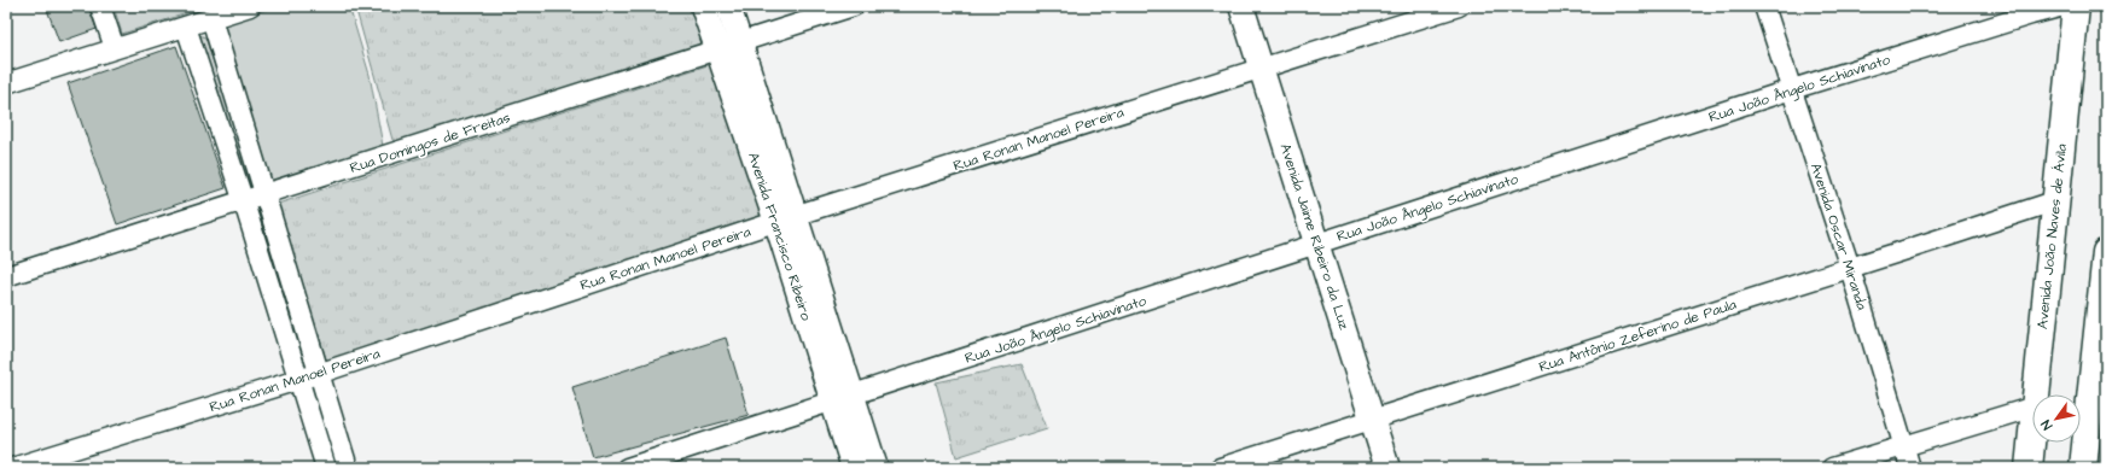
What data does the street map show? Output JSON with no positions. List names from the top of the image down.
{
  "streets": {
    "main road": ["Avenida João Naves de Ávila"],
    "street": [
      "Rua João Ângelo Schiavinato",
      "Rua Ronan Manoel Pereira",
      "Rua Domingos de Freitas",
      "Avenida Francisco Ribeiro",
      "Avenida Jaime Ribeiro da Luz",
      "Avenida Oscar Miranda",
      "Rua Antônio Zeferino de Paula"
    ]
  },
  "crossings": [
    ["Rua João Ângelo Schiavinato", "Avenida Francisco Ribeiro"],
    ["Rua João Ângelo Schiavinato", "Avenida Jaime Ribeiro da Luz"],
    ["Rua João Ângelo Schiavinato", "Avenida Oscar Miranda"],
    ["Rua Ronan Manoel Pereira", "Avenida Francisco Ribeiro"],
    ["Rua Ronan Manoel Pereira", "Avenida Jaime Ribeiro da Luz"],
    ["Rua Domingos de Freitas", "Avenida Francisco Ribeiro"],
    ["Avenida Jaime Ribeiro da Luz", "Rua Antônio Zeferino de Paula"],
    ["Avenida Oscar Miranda", "Rua Antônio Zeferino de Paula"],
    ["Avenida João Naves de Ávila", "Rua Antônio Zeferino de Paula"]
  ],
  "north": "bottom left"
}
